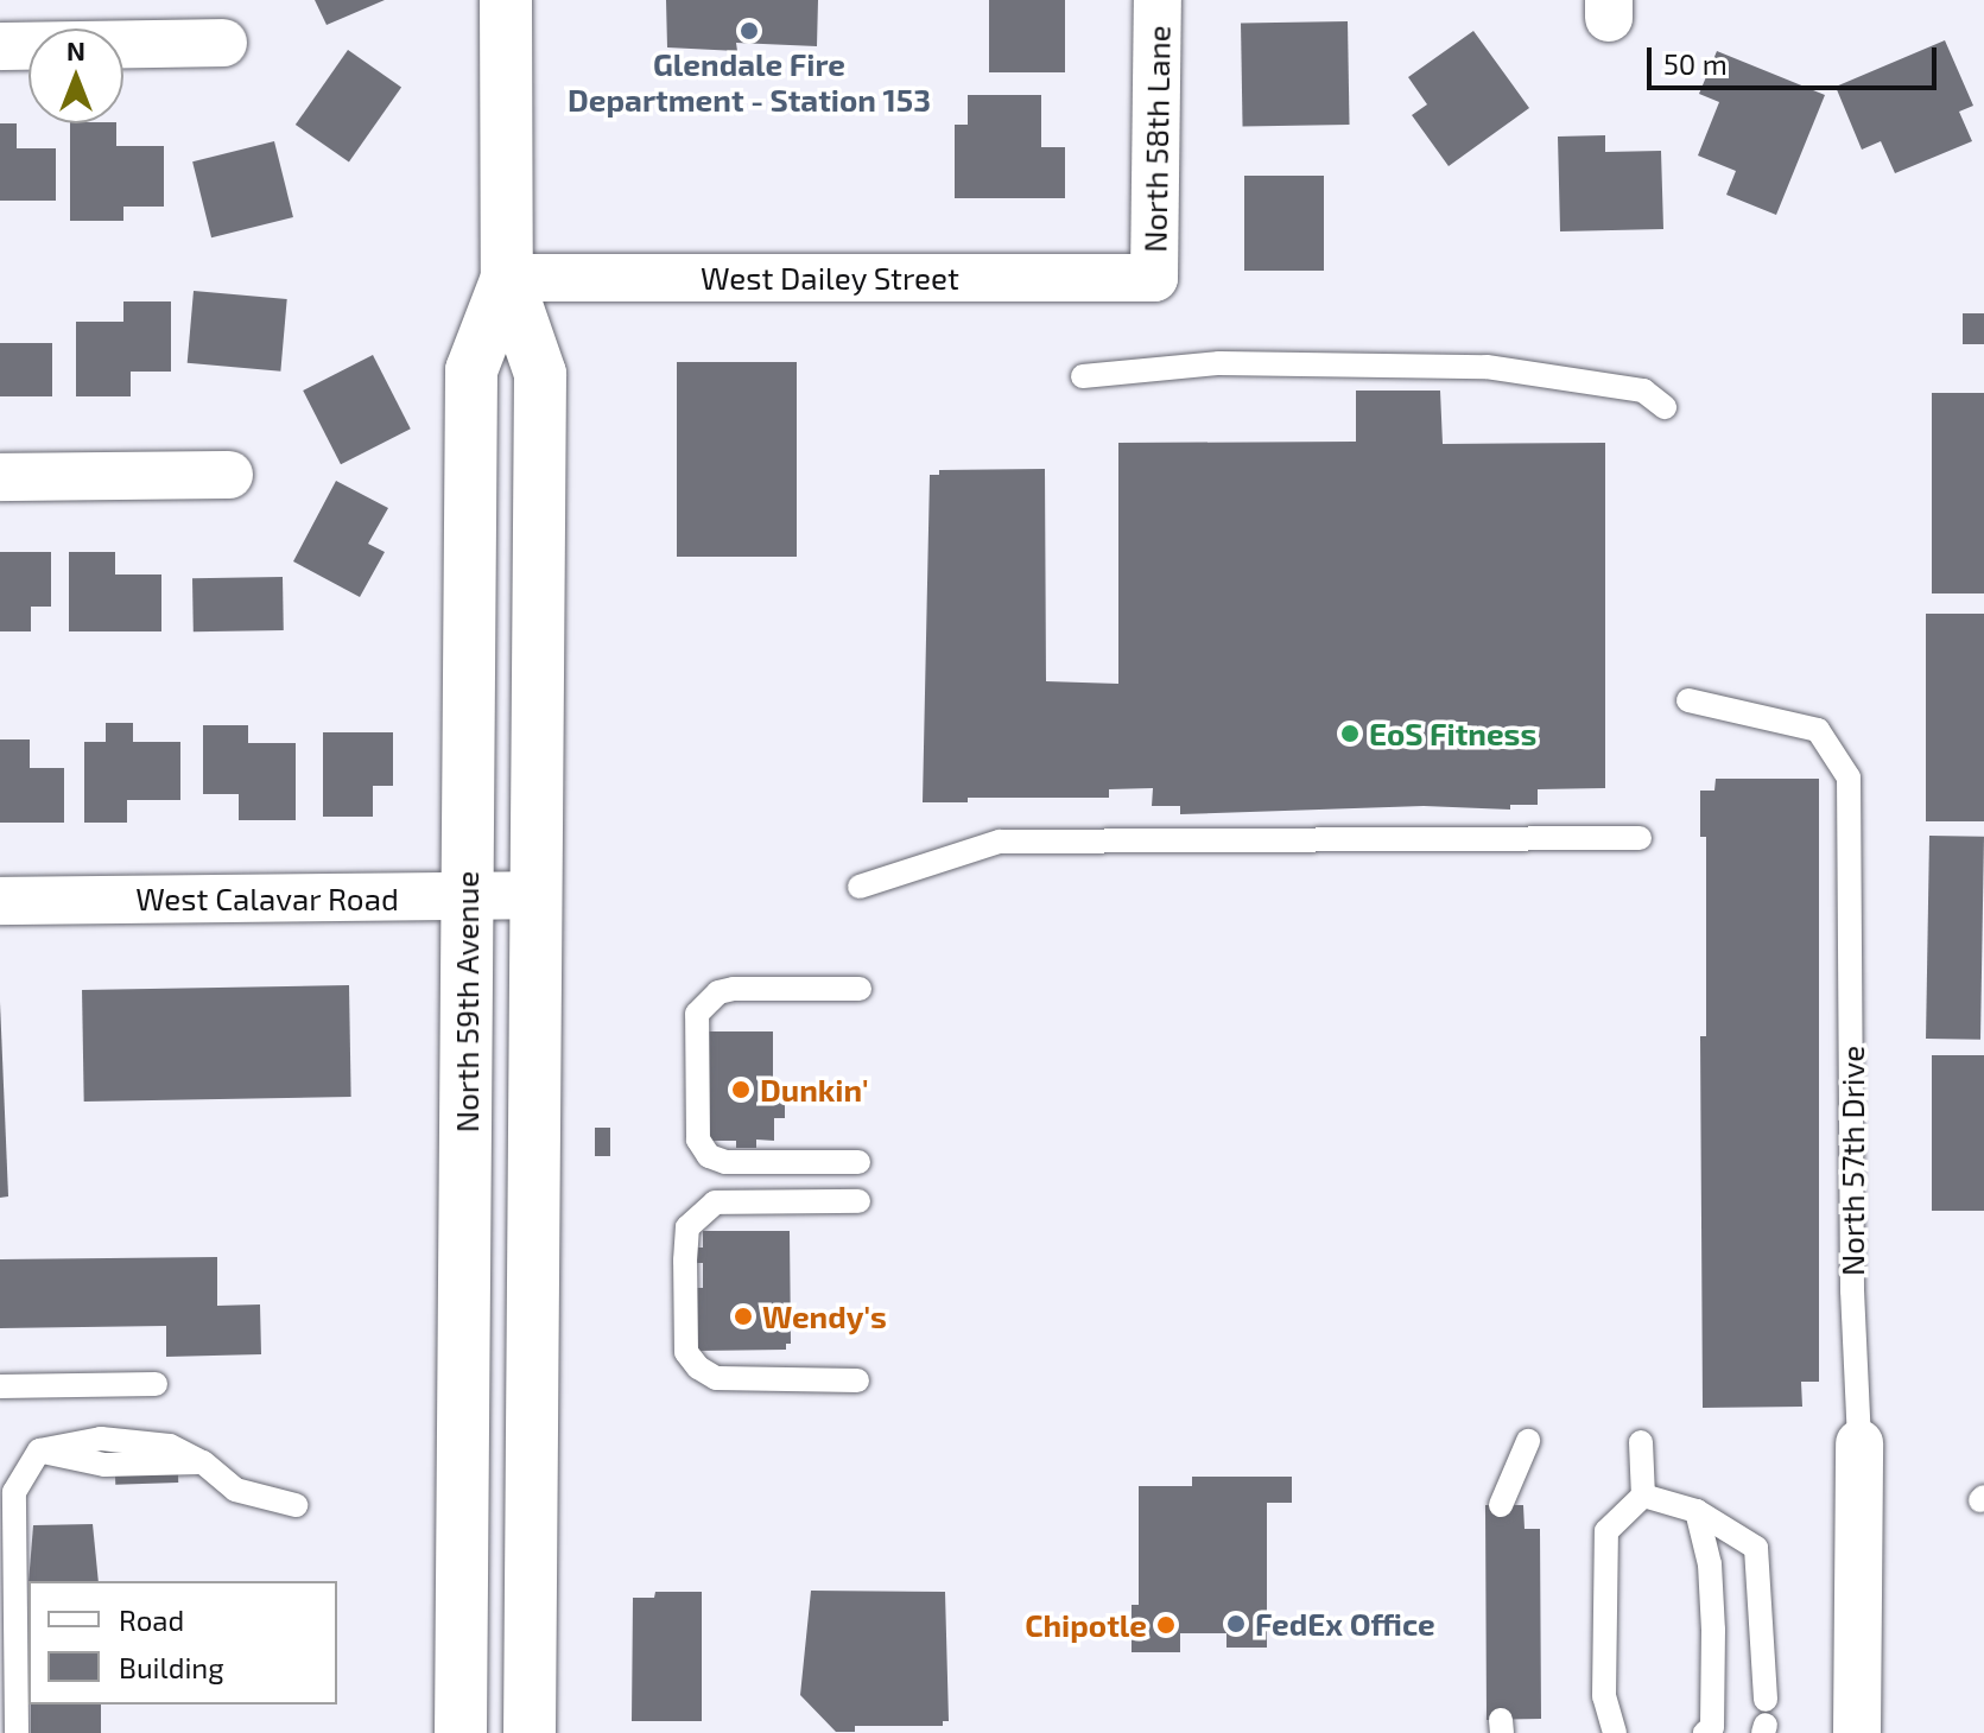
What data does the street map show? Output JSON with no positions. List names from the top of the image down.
{
  "streets": {
    "main road": ["North 59th Avenue"],
    "street": [
      "North 58th Lane",
      "West Dailey Street",
      "West Calavar Road",
      "North 57th Drive"
    ]
  },
  "crossings": [
    ["North 58th Lane", "West Dailey Street"],
    ["West Dailey Street", "North 59th Avenue"],
    ["West Calavar Road", "North 59th Avenue"]
  ],
  "places": [
    "Glendale Fire Department - Station 153",
    "EoS Fitness",
    "Dunkin'",
    "Wendy's",
    "FedEx Office",
    "Chipotle"
  ],
  "legend": ["Road", "Building"],
  "scale_bar": "50 m",
  "north": "top"
}
